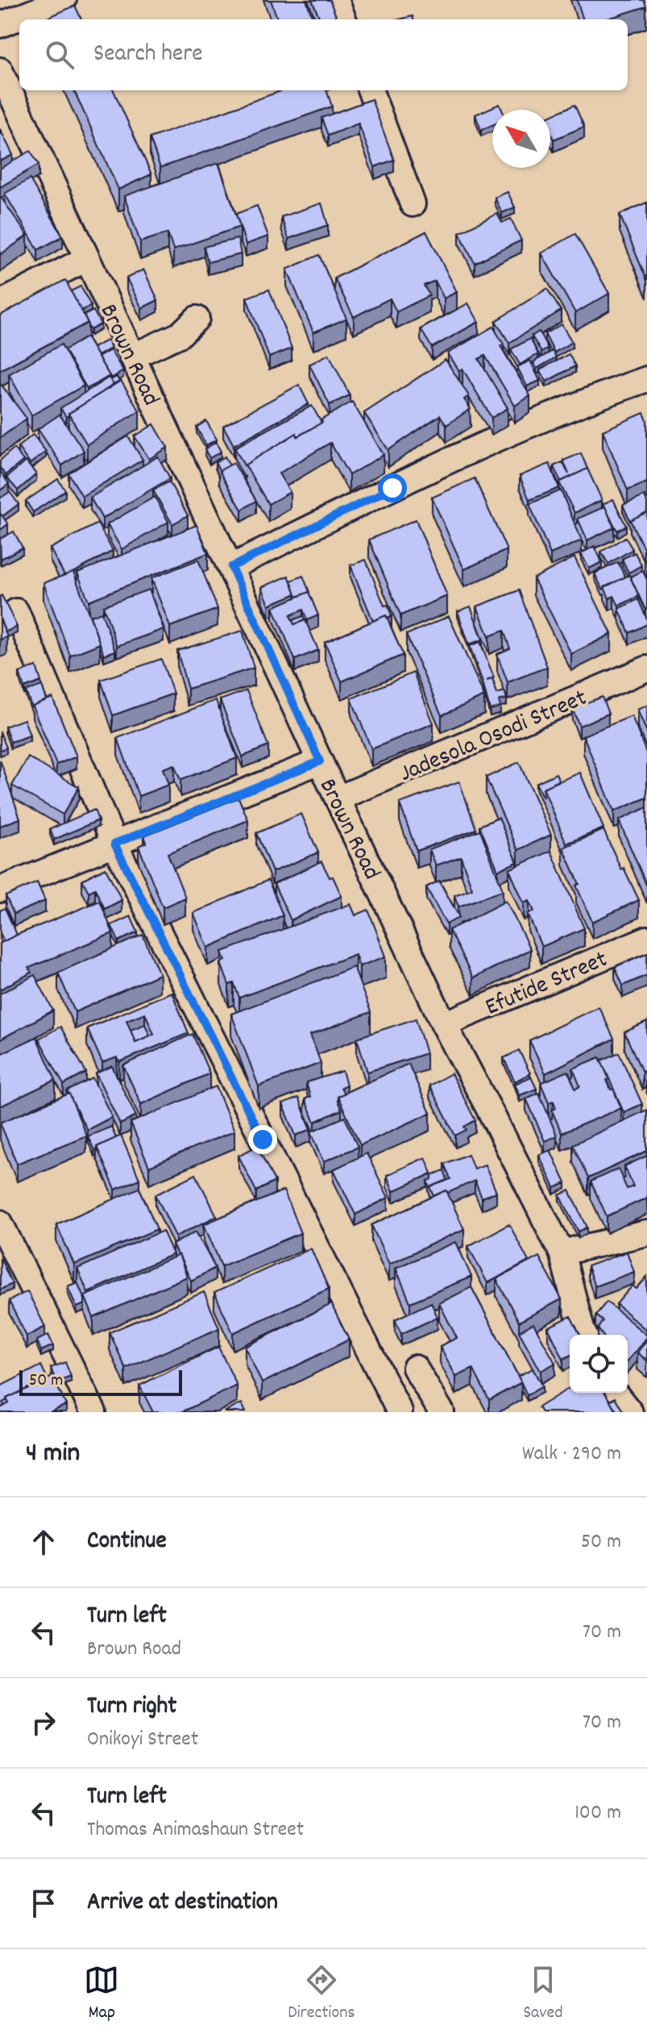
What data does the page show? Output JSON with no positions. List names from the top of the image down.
{
  "streets": {
    "street": ["Brown Road", "Jadesola Osodi Street", "Efutide Street"]
  },
  "crossings": [
    ["Brown Road", "Jadesola Osodi Street"],
    ["Brown Road", "Efutide Street"]
  ],
  "scale_bar": "50 m",
  "north": "top left",
  "page": {
    "search": "Search here",
    "scale": "50 m",
    "heading": ["4 min", "Walk · 290 m"],
    "list": [
      ["Continue", "50 m"],
      ["Turn left", "Brown Road", "70 m"],
      ["Turn right", "Onikoyi Street", "70 m"],
      ["Turn left", "Thomas Animashaun Street", "100 m"],
      "Arrive at destination"
    ],
    "nav": ["Map", "Directions", "Saved"]
  }
}
